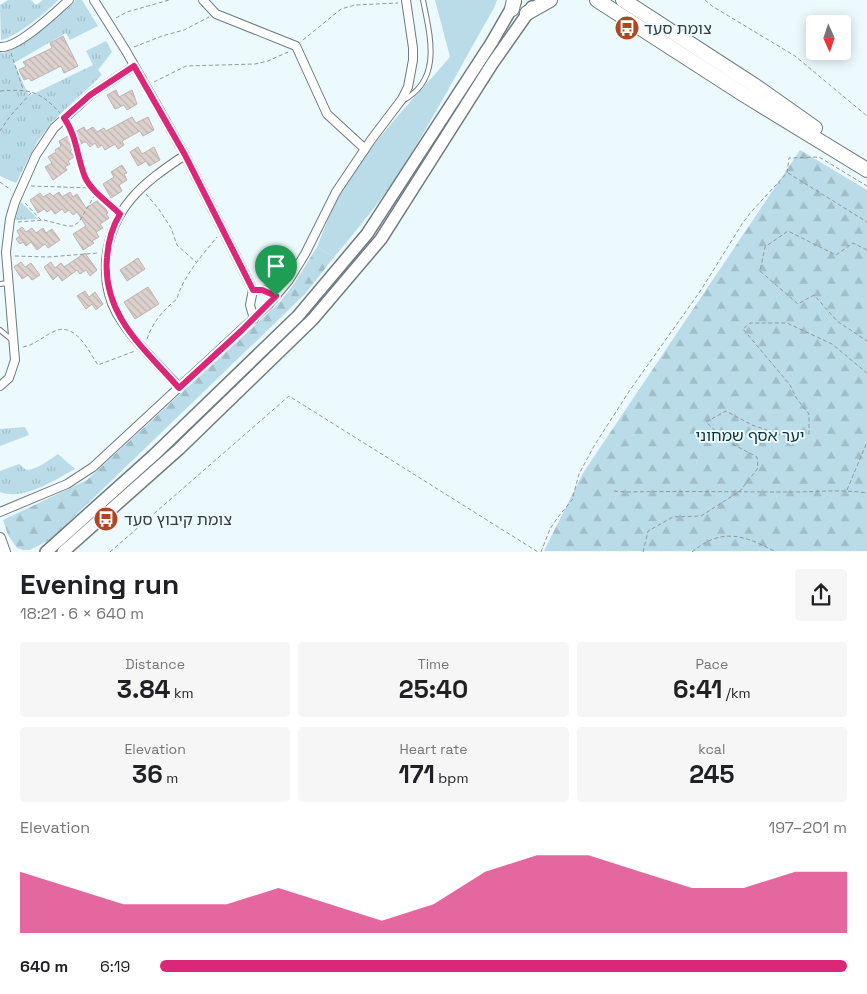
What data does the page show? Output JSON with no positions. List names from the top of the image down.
{
  "parks": ["יער אסף שמחוני"],
  "places": {
    "bus stop": ["צומת סעד", "צומת קיבוץ סעד"]
  },
  "north": "bottom",
  "page": {
    "heading": ["Evening run", "18:21 · 6 × 640 m"],
    "stats": [
      ["Distance", "3.84 km"],
      ["Time", "25:40"],
      ["Pace", "6:41 /km"],
      ["Elevation", "36 m"],
      ["Heart rate", "171 bpm"],
      ["kcal", "245"]
    ],
    "chart": ["Elevation", "197–201 m"],
    "list": [
      {
        "name": "640 m",
        "note": "6:19"
      }
    ]
  }
}
